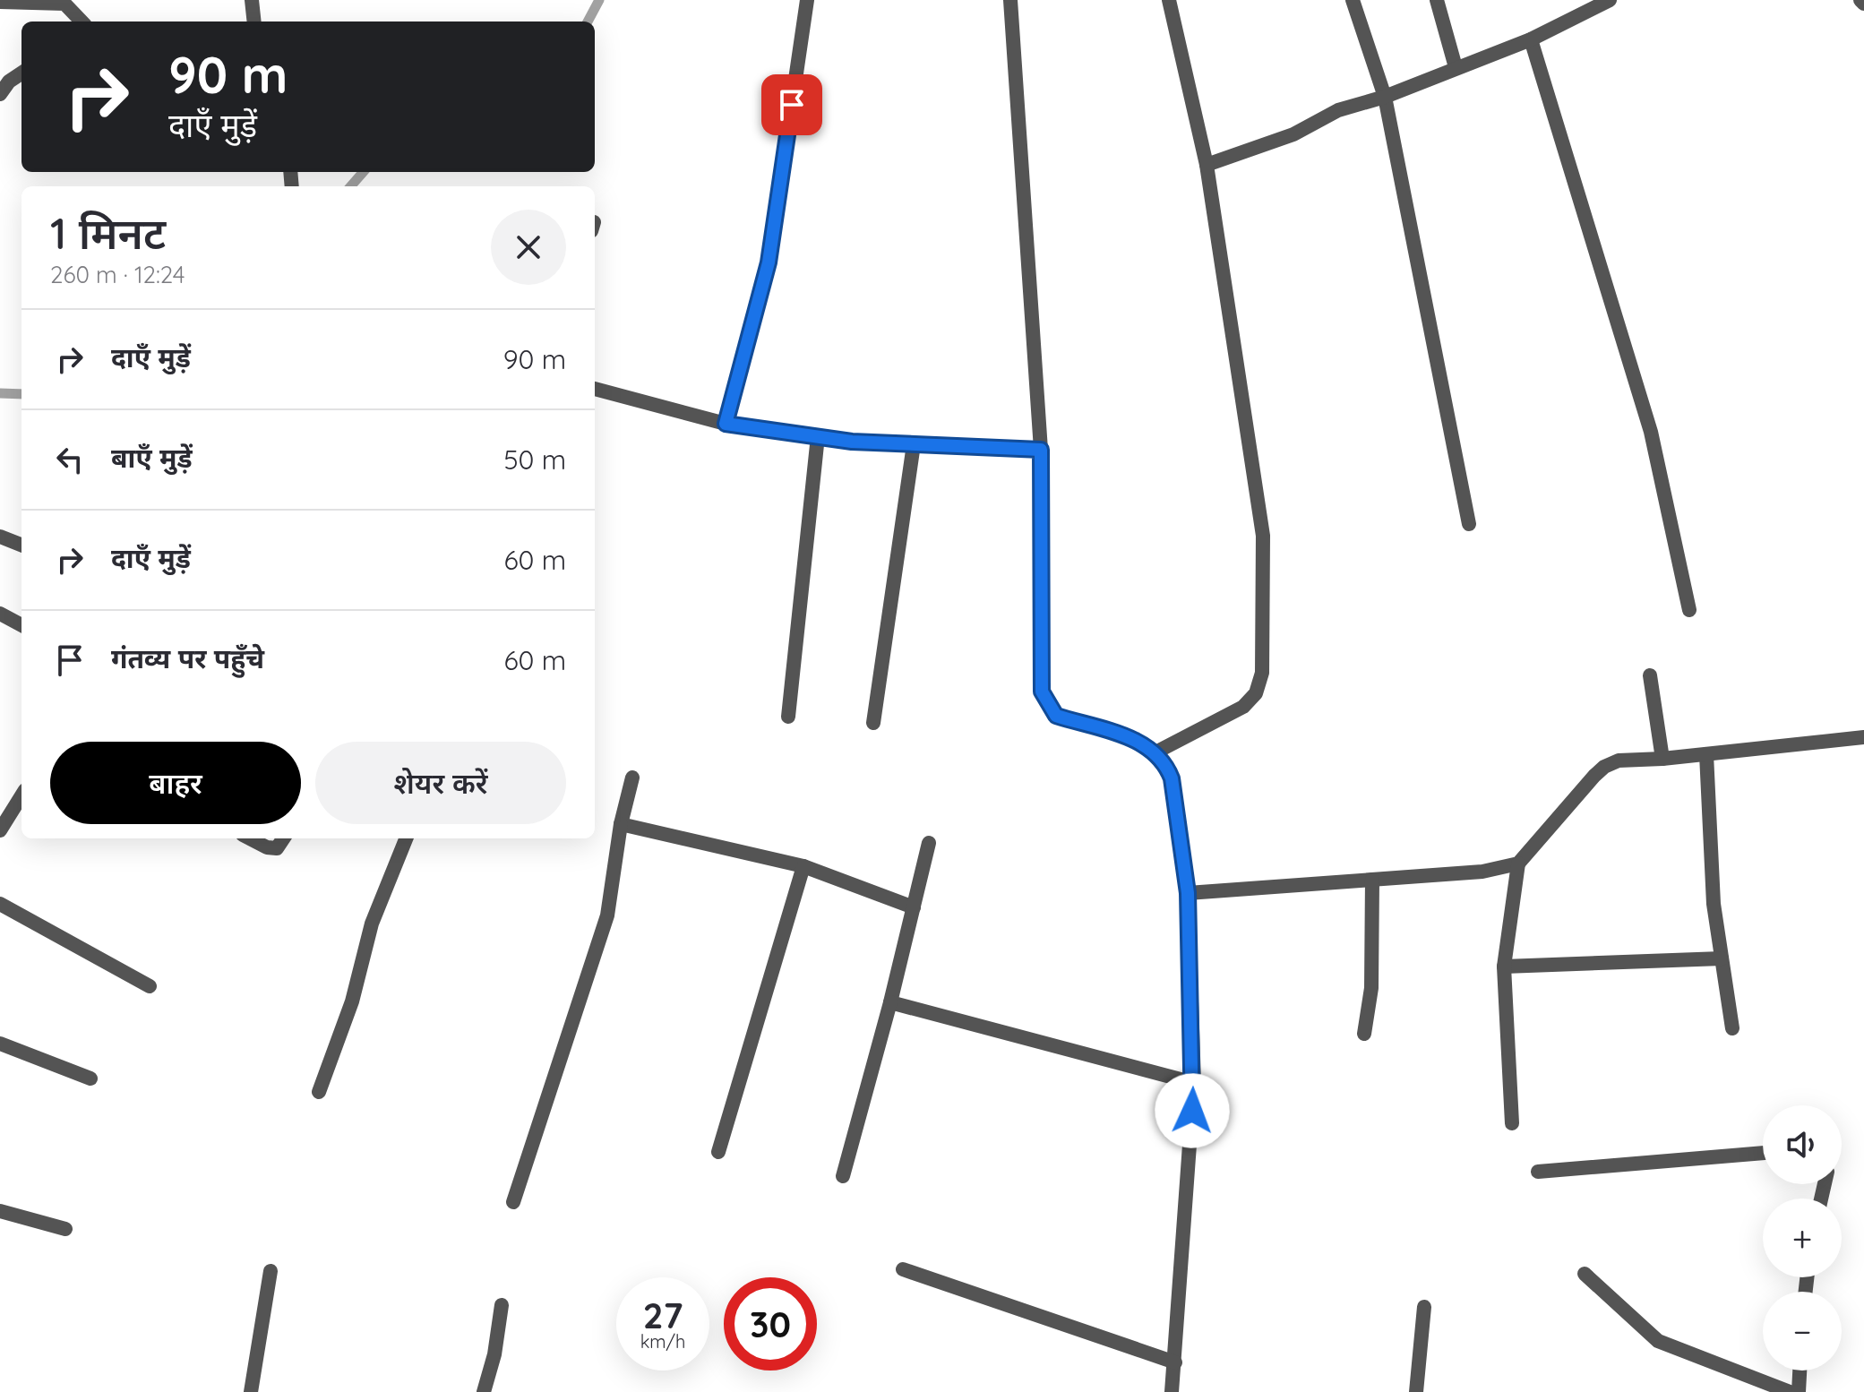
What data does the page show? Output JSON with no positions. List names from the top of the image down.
{
  "page": {
    "turn": ["90 m", "दाएँ मुड़ें"],
    "heading": ["1 मिनट", "260 m · 12:24"],
    "list": [
      {
        "name": "दाएँ मुड़ें",
        "value": "90 m"
      },
      {
        "name": "बाएँ मुड़ें",
        "value": "50 m"
      },
      {
        "name": "दाएँ मुड़ें",
        "value": "60 m"
      },
      {
        "name": "गंतव्य पर पहुँचे",
        "value": "60 m"
      }
    ],
    "buttons": ["बाहर", "शेयर करें"],
    "map_buttons": ["+", "−"],
    "speed": "27 km/h",
    "limit": "30"
  }
}
